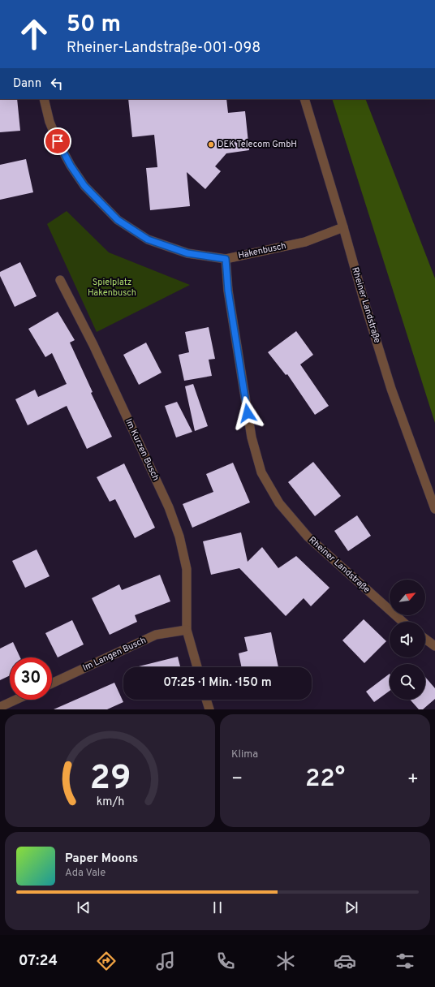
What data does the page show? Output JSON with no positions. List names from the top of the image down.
{
  "streets": {
    "street": [
      "Hakenbusch",
      "Rheiner Landstraße",
      "Im Kurzen Busch",
      "Im Langen Busch"
    ]
  },
  "crossings": [
    ["Hakenbusch", "Rheiner Landstraße"],
    ["Im Kurzen Busch", "Im Langen Busch"]
  ],
  "parks": ["Spielplatz Hakenbusch"],
  "places": ["DEK Telecom GmbH"],
  "north": "top right",
  "page": {
    "turn": ["50 m", "Rheiner-Landstraße-001-098"],
    "then": "Dann",
    "limit": "30",
    "trip": "07:25 · 1 Min. · 150 m",
    "tile": "Klima",
    "heat": ["−", "22°", "+"],
    "song": ["Paper Moons", "Ada Vale"],
    "tabs": "07:24",
    "gauge": ["29", "km/h"]
  }
}
